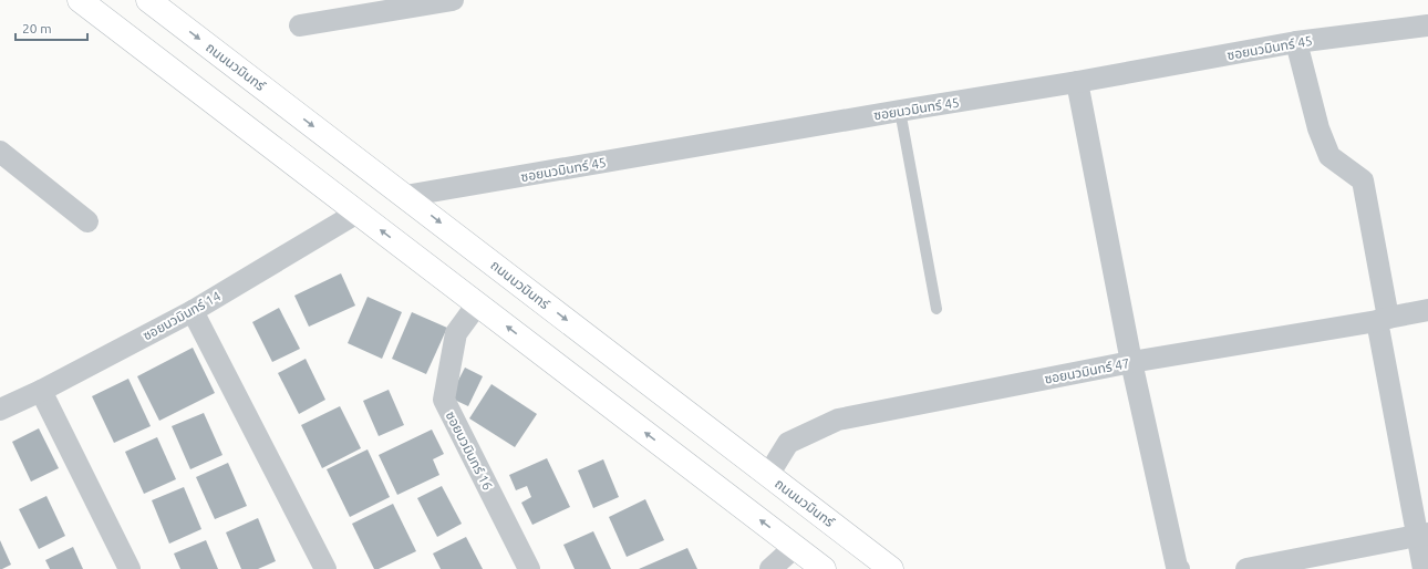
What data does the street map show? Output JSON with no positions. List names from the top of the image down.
{
  "streets": {
    "main road": ["ถนนนวมินทร์"],
    "street": [
      "ซอยนวมินทร์ 45",
      "ซอยนวมินทร์ 14",
      "ซอยนวมินทร์ 47",
      "ซอยนวมินทร์ 16"
    ]
  },
  "crossings": [
    ["ซอยนวมินทร์ 45", "ถนนนวมินทร์"],
    ["ถนนนวมินทร์", "ซอยนวมินทร์ 47"]
  ],
  "scale_bar": "20 m"
}
